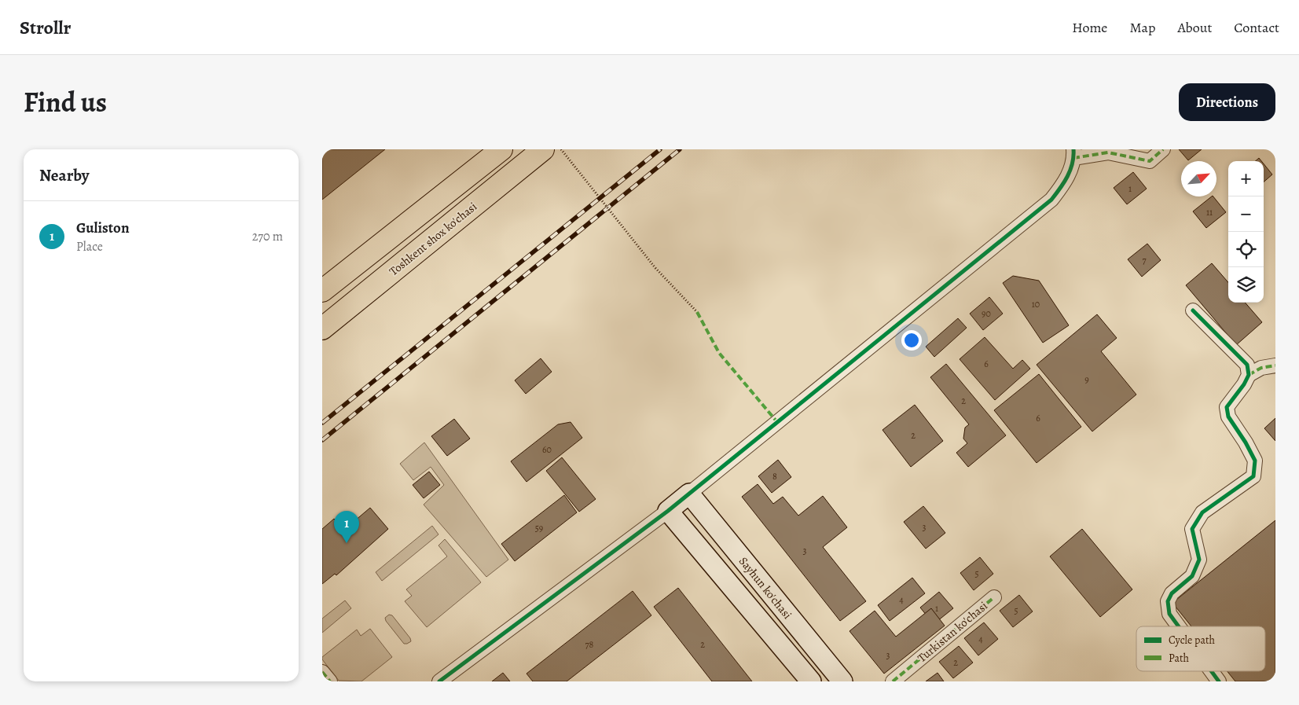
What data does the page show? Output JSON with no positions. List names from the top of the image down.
{
  "streets": {
    "highway": ["Toshkent shox ko'chasi"],
    "street": ["Sayhun ko'chasi", "Turkistan ko'chasi"]
  },
  "house_numbers": [
    "1",
    "11",
    "7",
    "10",
    "90",
    "6",
    "9",
    "2",
    "6",
    "2",
    "60",
    "8",
    "3",
    "59",
    "3",
    "5",
    "4",
    "1",
    "5",
    "4",
    "78",
    "2",
    "3",
    "2"
  ],
  "legend": ["Cycle path", "Path"],
  "north": "top right",
  "page": {
    "header": "Strollr",
    "nav": [
      "Home",
      "Map",
      "About",
      "Contact"
    ],
    "title": "Find us",
    "buttons": "Directions",
    "heading": "Nearby",
    "map_buttons": ["+", "−"],
    "list": [
      {
        "mark": "1",
        "name": "Guliston",
        "note": "Place",
        "value": "270 m"
      }
    ],
    "pins": "1"
  }
}
